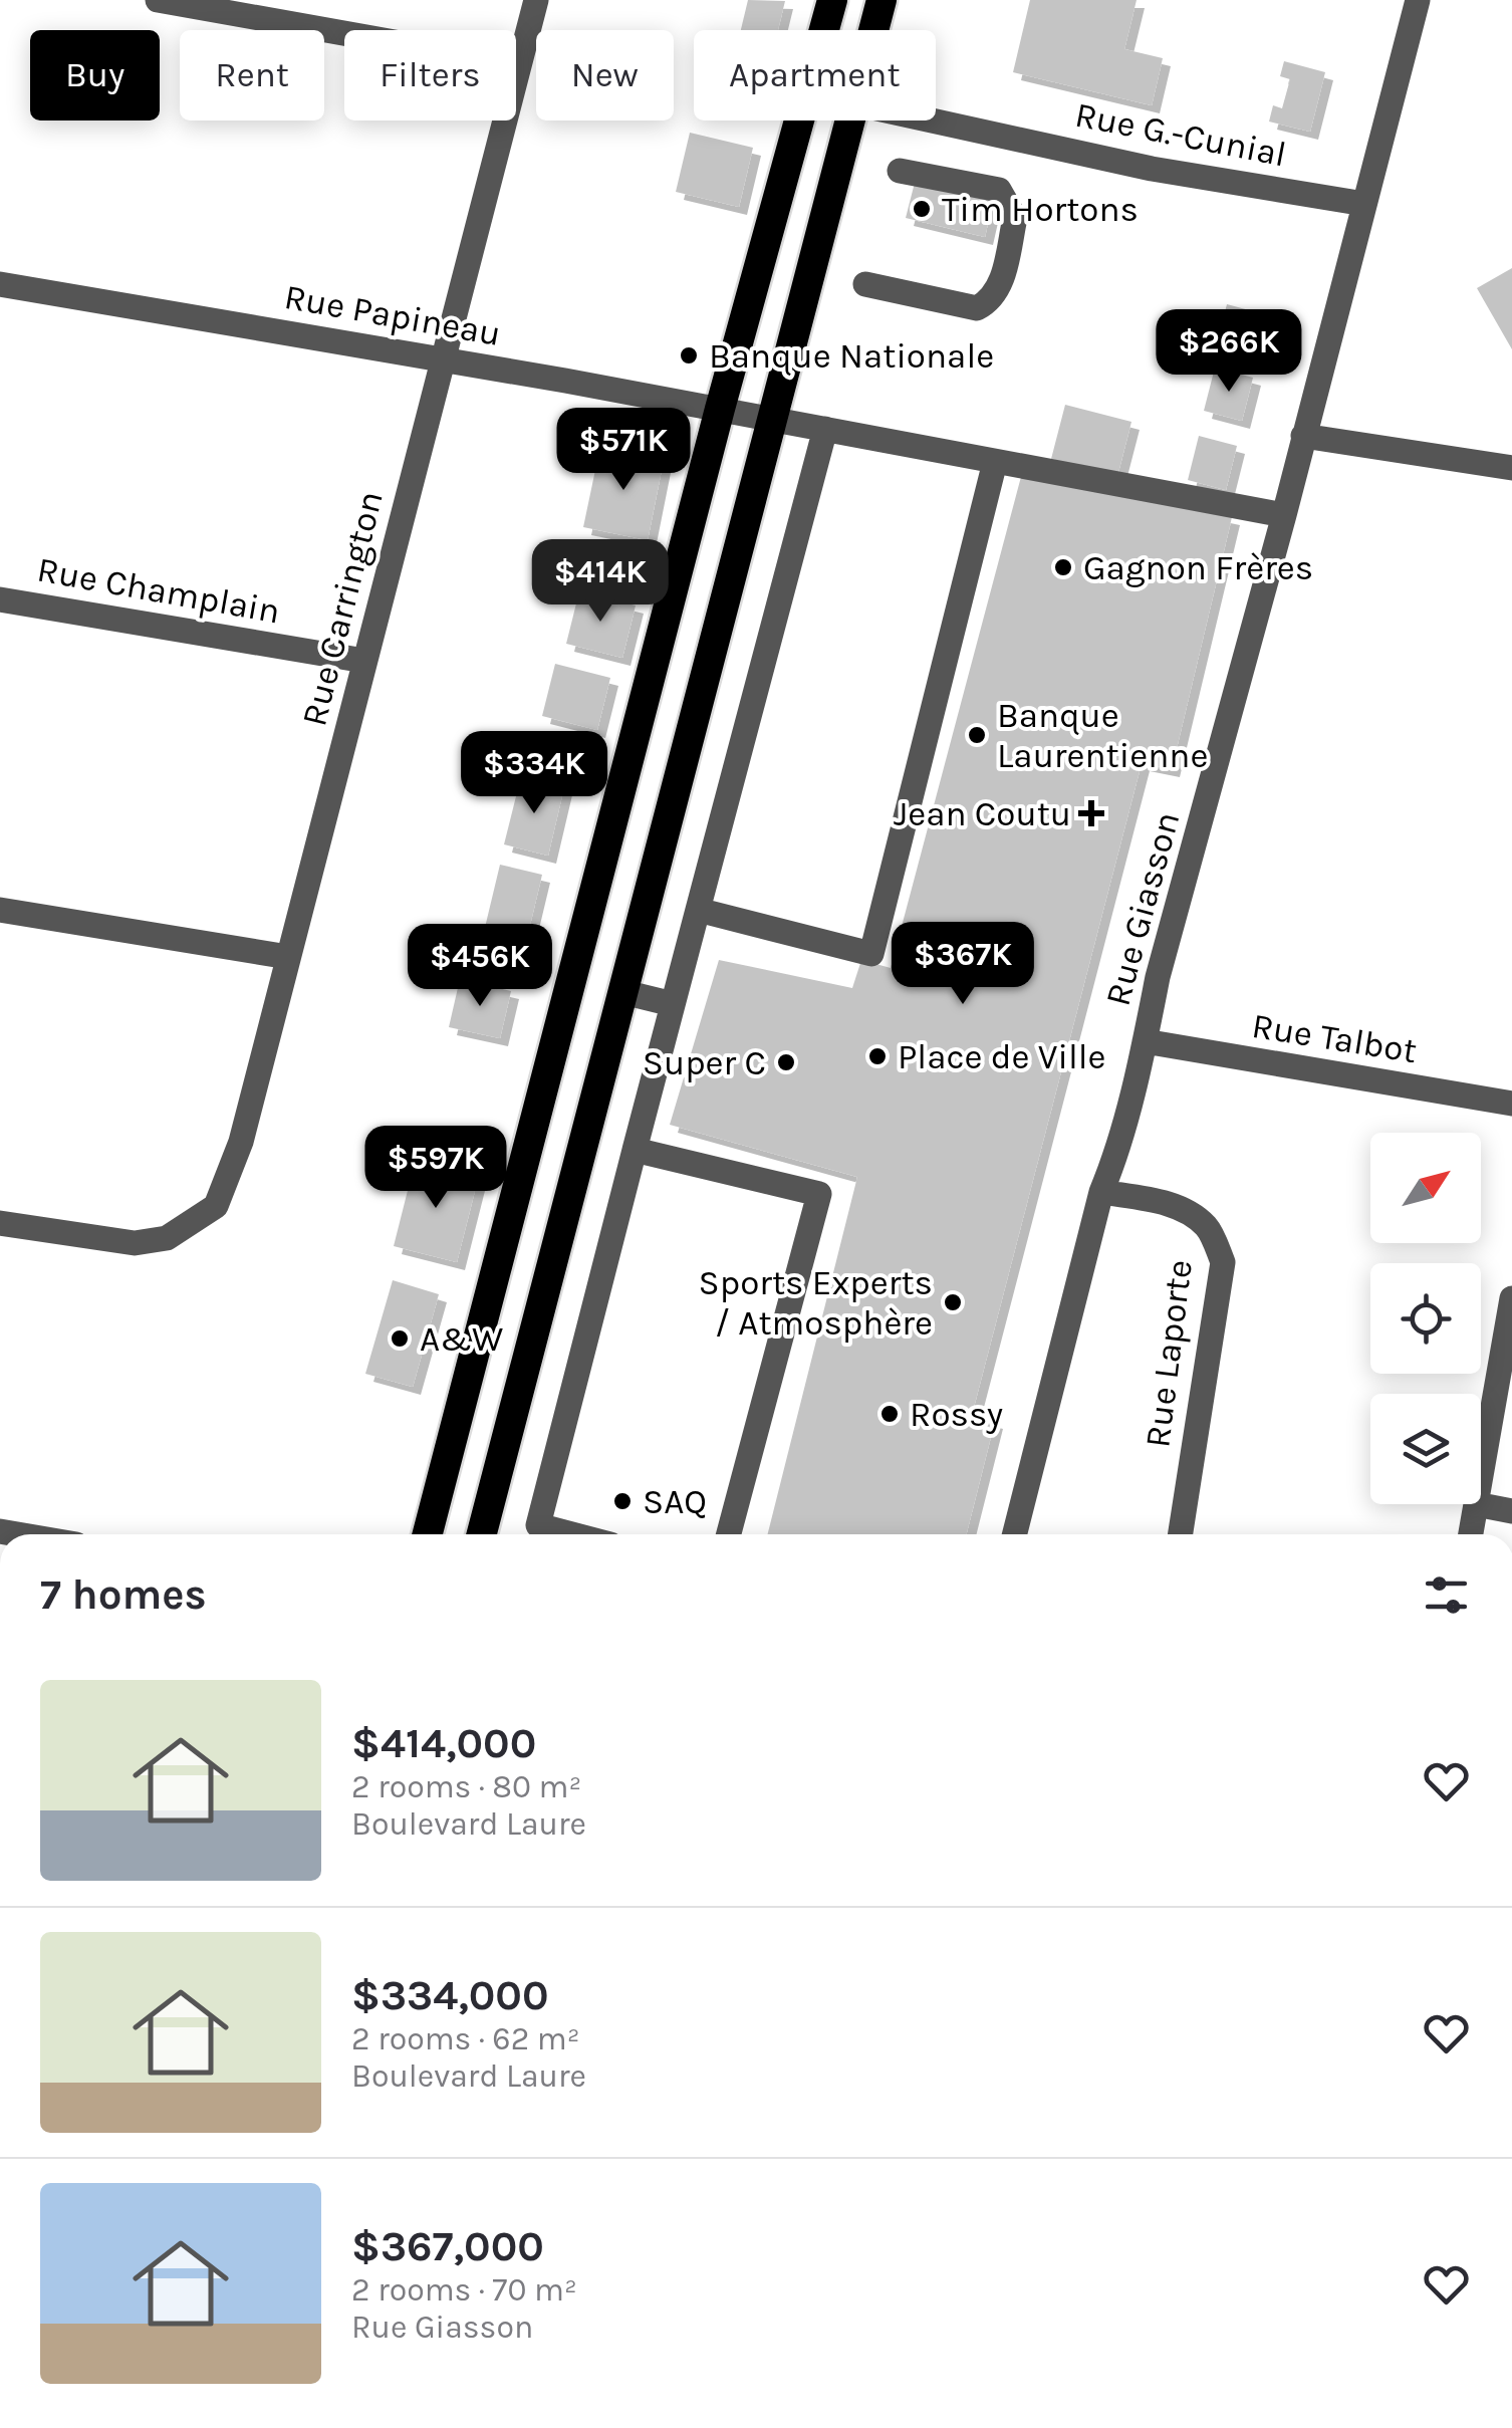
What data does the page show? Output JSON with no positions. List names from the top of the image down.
{
  "streets": {
    "street": [
      "Rue G.-Cunial",
      "Rue Papineau",
      "Rue Champlain",
      "Rue Carrington",
      "Rue Giasson",
      "Rue Talbot",
      "Rue Laporte"
    ]
  },
  "crossings": [
    ["Rue G.-Cunial", "Rue Giasson"],
    ["Rue Papineau", "Rue Carrington"],
    ["Rue Papineau", "Rue Giasson"],
    ["Rue Champlain", "Rue Carrington"],
    ["Rue Giasson", "Rue Talbot"],
    ["Rue Giasson", "Rue Laporte"]
  ],
  "places": {
    "other": [
      "Tim Hortons",
      "Banque Nationale",
      "Gagnon Frères",
      "Banque Laurentienne",
      "Place de Ville",
      "Super C",
      "Sports Experts / Atmosphère",
      "A&W",
      "Rossy",
      "SAQ"
    ],
    "health": ["Jean Coutu"]
  },
  "north": "top right",
  "page": {
    "chip": [
      "Buy",
      "Rent",
      "Filters",
      "New",
      "Apartment"
    ],
    "price": [
      "$266K",
      "$571K",
      "$414K",
      "$334K",
      "$367K",
      "$456K",
      "$597K"
    ],
    "heading": "7 homes",
    "list": [
      {
        "name": "$414,000",
        "note": "2 rooms · 80 m² · Boulevard Laure"
      },
      {
        "name": "$334,000",
        "note": "2 rooms · 62 m² · Boulevard Laure"
      },
      {
        "name": "$367,000",
        "note": "2 rooms · 70 m² · Rue Giasson"
      }
    ]
  }
}
